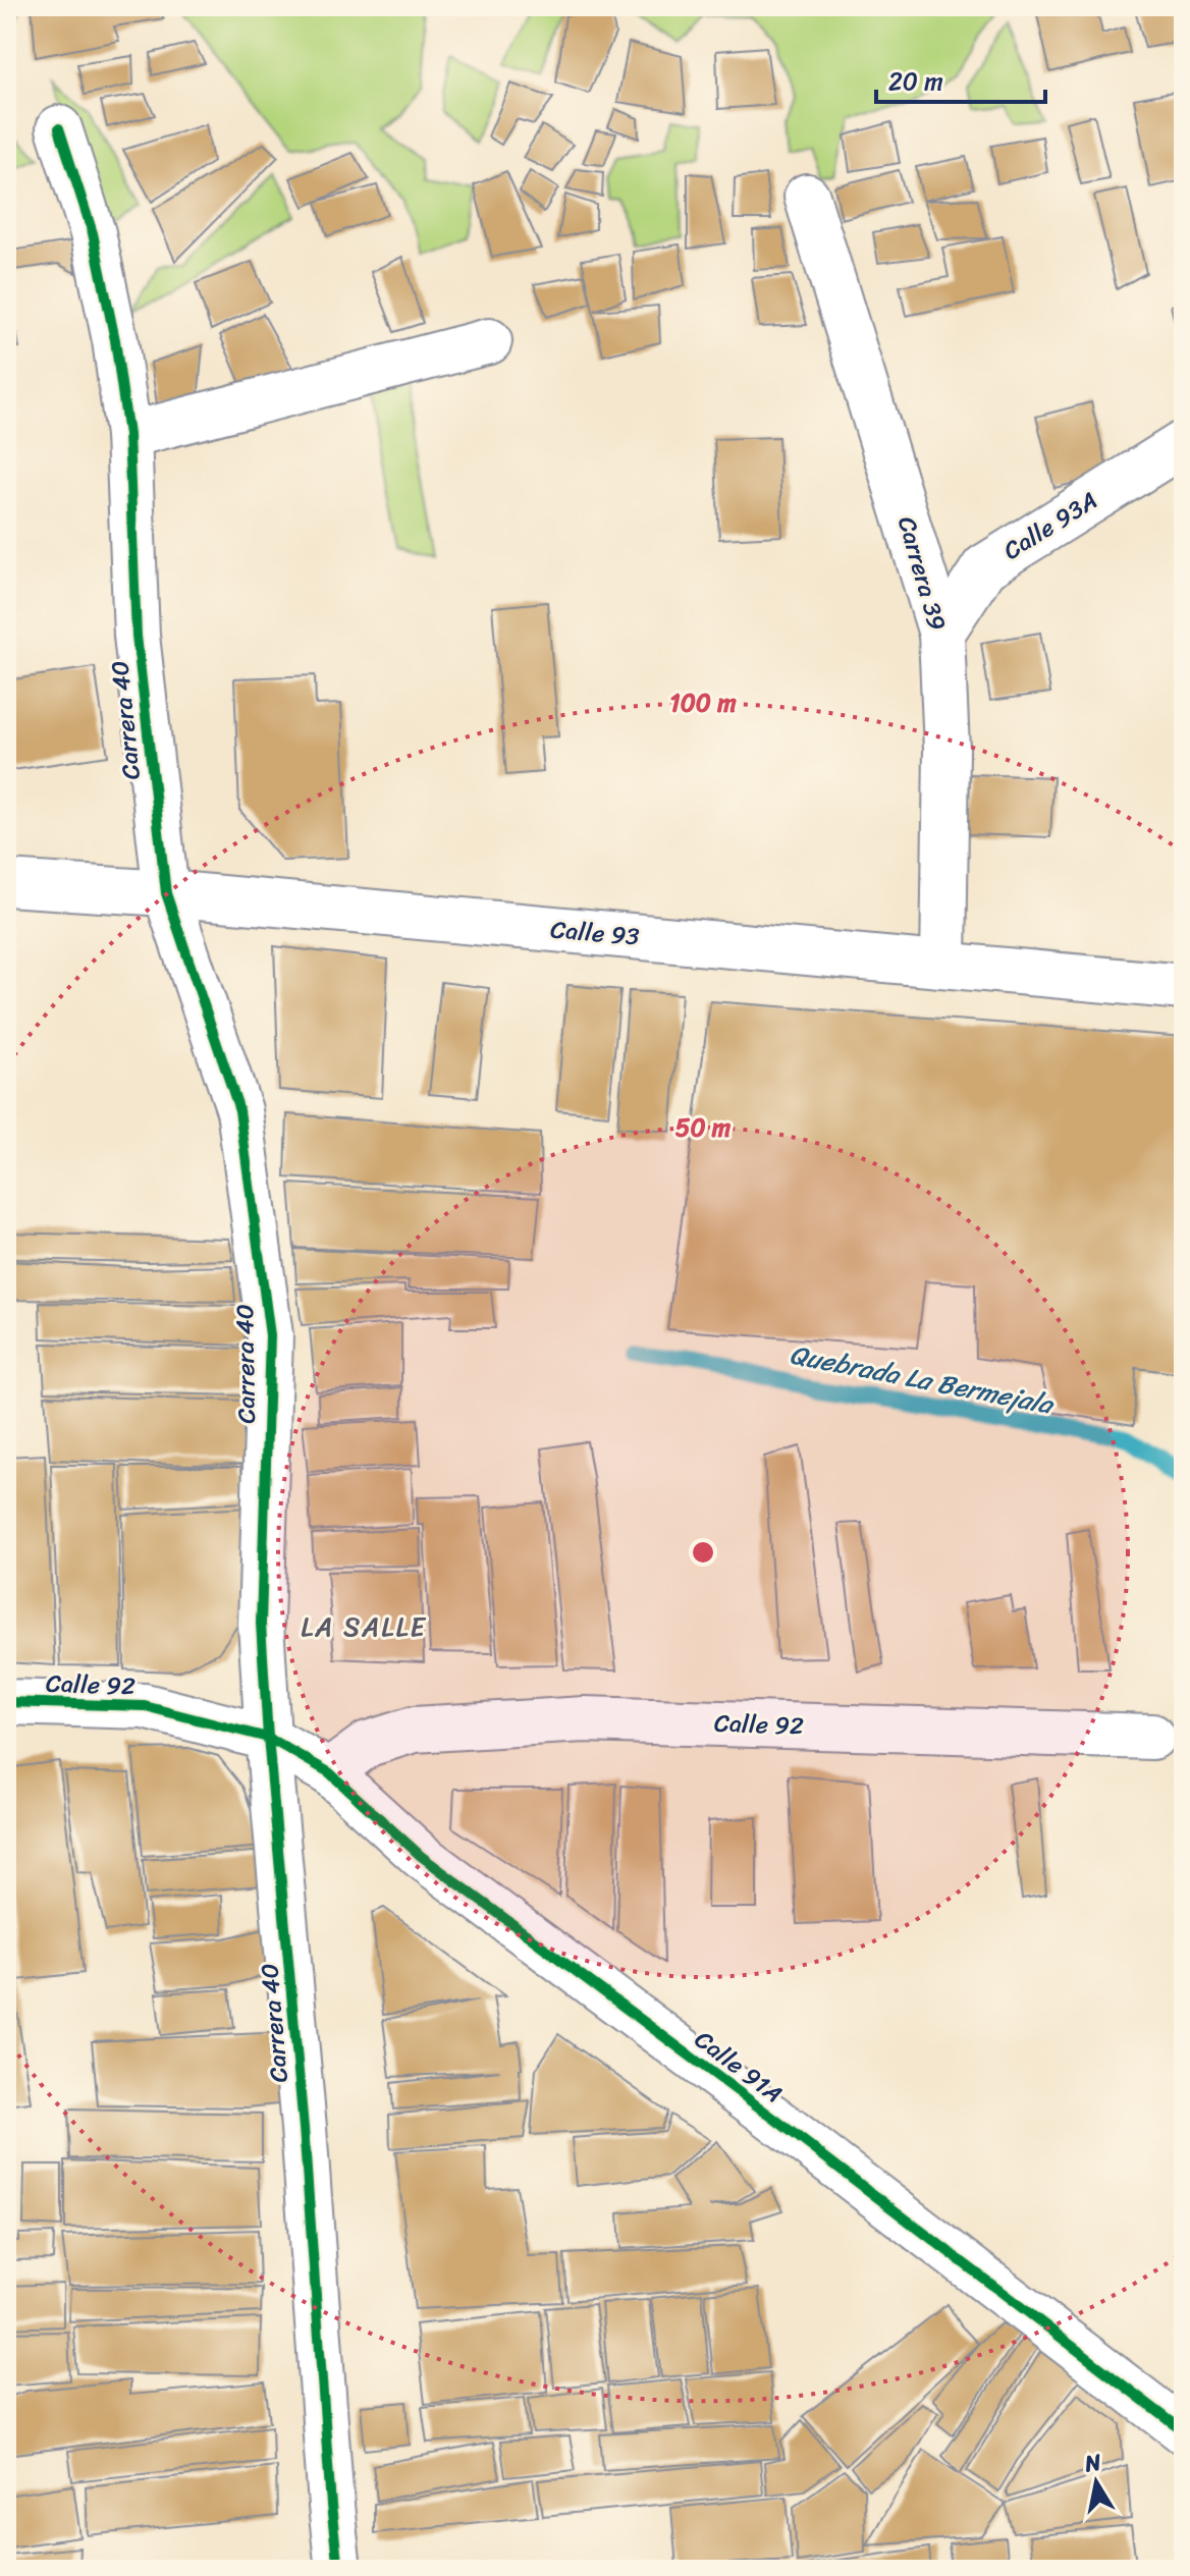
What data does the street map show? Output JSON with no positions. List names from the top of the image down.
{
  "streets": {
    "street": [
      "Calle 93A",
      "Carrera 39",
      "Carrera 40",
      "Calle 93",
      "Calle 92",
      "Calle 91A"
    ]
  },
  "crossings": [
    ["Calle 93A", "Carrera 39"],
    ["Carrera 39", "Calle 93"],
    ["Carrera 40", "Calle 93"],
    ["Carrera 40", "Calle 92"],
    ["Carrera 40", "Calle 91A"],
    ["Calle 92", "Calle 91A"]
  ],
  "districts": ["LA SALLE"],
  "water": ["Quebrada La Bermejala"],
  "scale_bar": "20 m",
  "north": "top",
  "rings": ["100 m", "50 m"]
}
